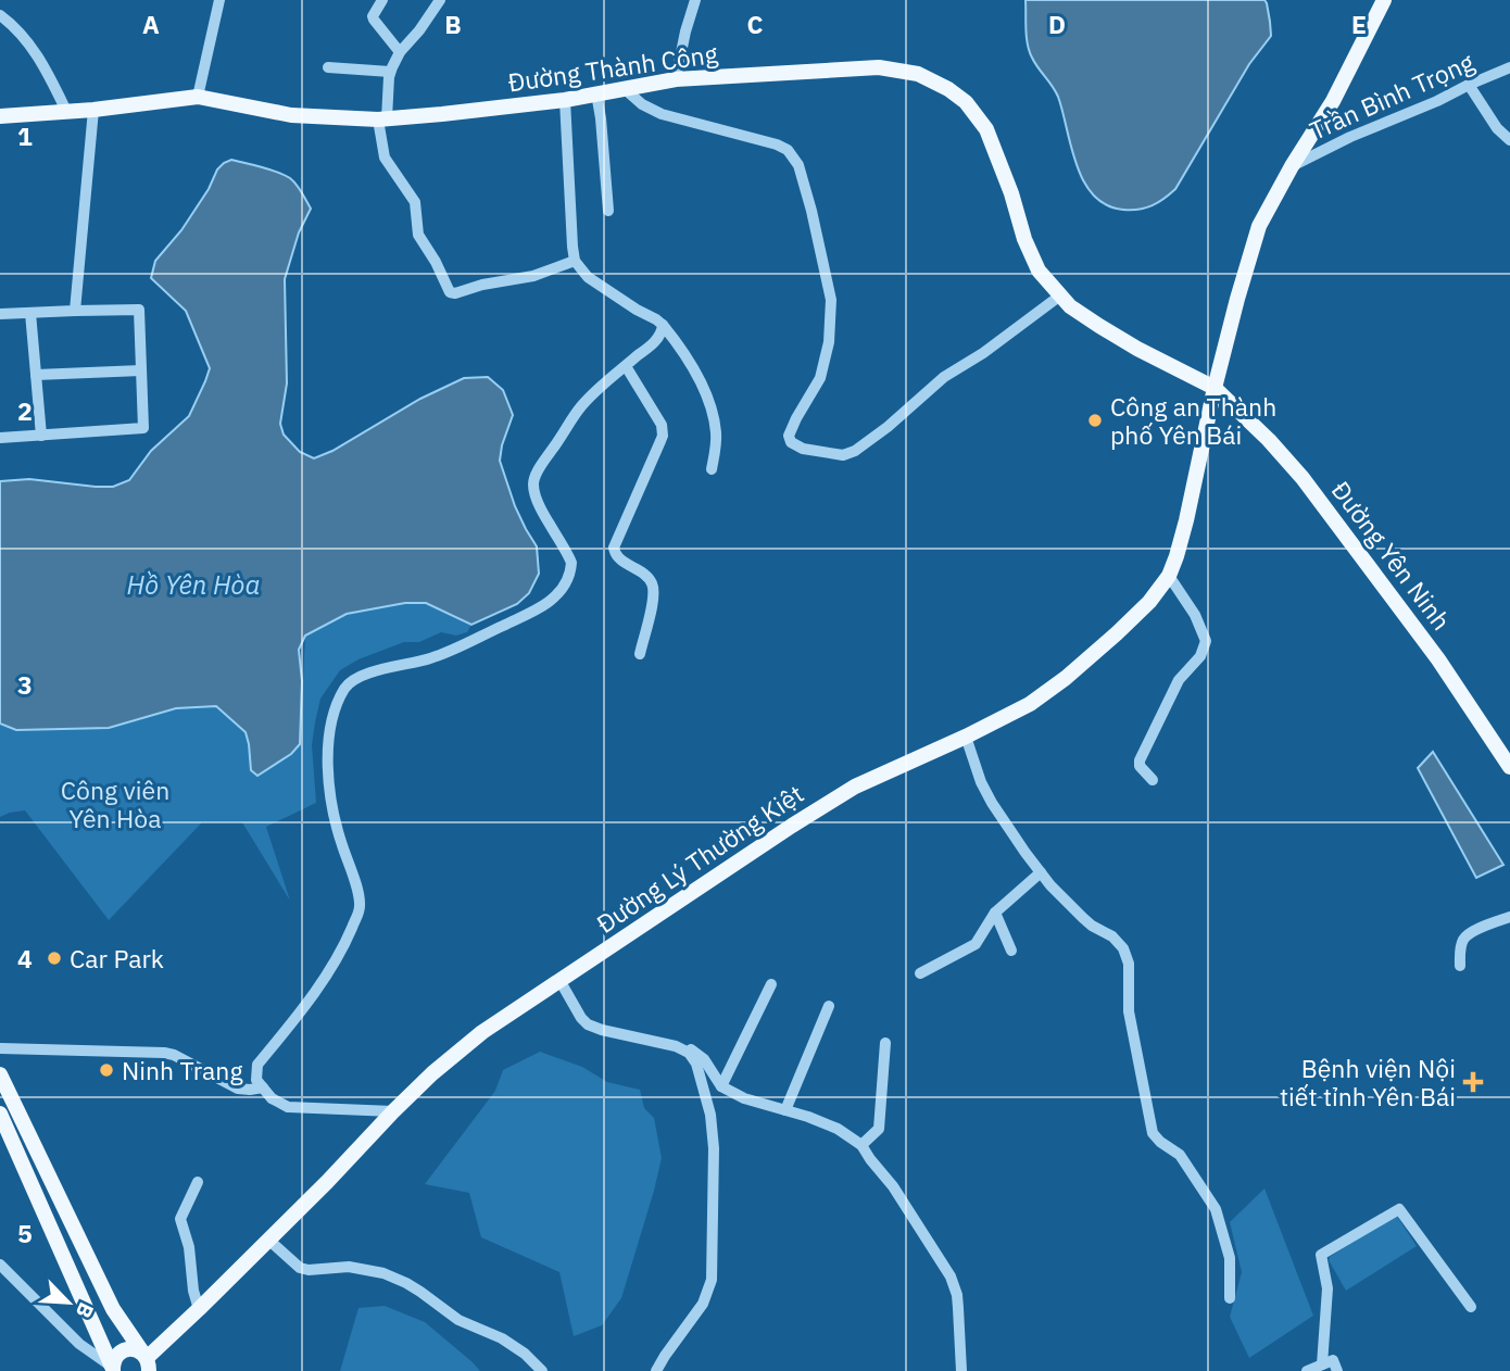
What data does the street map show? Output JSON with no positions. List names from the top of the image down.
{
  "streets": {
    "main road": ["Đường Thành Công", "Đường Yên Ninh", "Đường Lý Thường Kiệt"],
    "street": ["Trần Bình Trọng"]
  },
  "crossings": [
    ["Đường Thành Công", "Đường Yên Ninh"],
    ["Đường Thành Công", "Đường Lý Thường Kiệt"],
    ["Trần Bình Trọng", "Đường Lý Thường Kiệt"],
    ["Đường Yên Ninh", "Đường Lý Thường Kiệt"]
  ],
  "water": ["Hồ Yên Hòa"],
  "parks": ["Công viên Yên Hòa"],
  "places": {
    "other": ["Công an Thành phố Yên Bái", "Car Park", "Ninh Trang"],
    "health": ["Bệnh viện Nội tiết tỉnh Yên Bái"]
  },
  "north": "bottom right",
  "grid": {
    "columns": [
      "A",
      "B",
      "C",
      "D",
      "E"
    ],
    "rows": [
      "1",
      "2",
      "3",
      "4",
      "5"
    ]
  }
}
